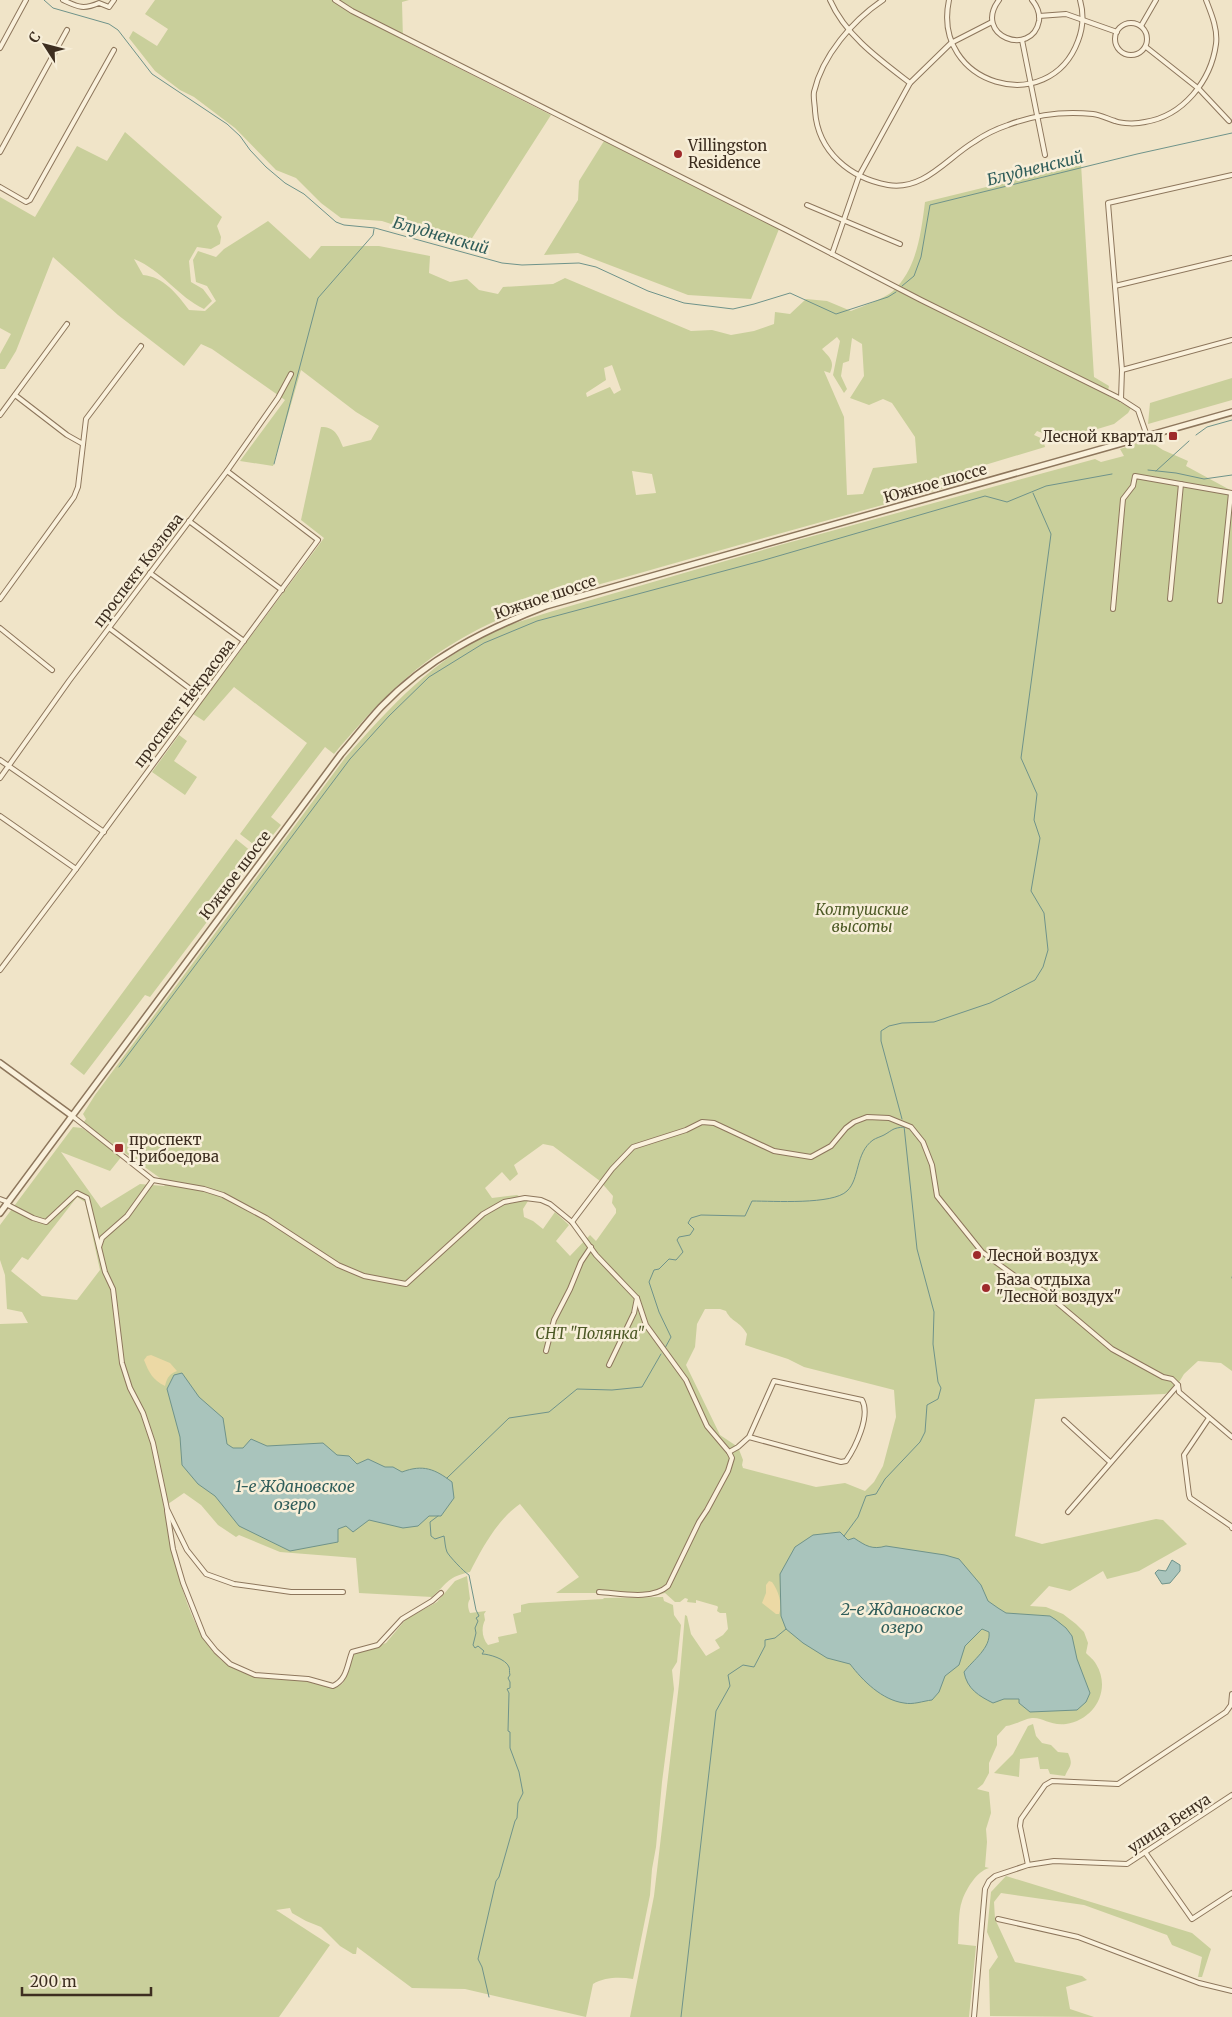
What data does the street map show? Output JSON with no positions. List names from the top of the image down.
{
  "streets": {
    "street": [
      "Южное шоссе",
      "проспект Козлова",
      "проспект Некрасова",
      "улица Бенуа"
    ]
  },
  "crossings": [
    ["проспект Козлова", "проспект Некрасова"]
  ],
  "water": ["Блудненский", "1-е Ждановское озеро", "2-е Ждановское озеро"],
  "parks": ["Колтушские высоты", "СНТ \"Полянка\""],
  "places": {
    "other": ["Villingston Residence", "Лесной воздух", "База отдыха \"Лесной воздух\""],
    "transit": ["Лесной квартал", "проспект Грибоедова"]
  },
  "scale_bar": "200 m",
  "north": "top left"
}
